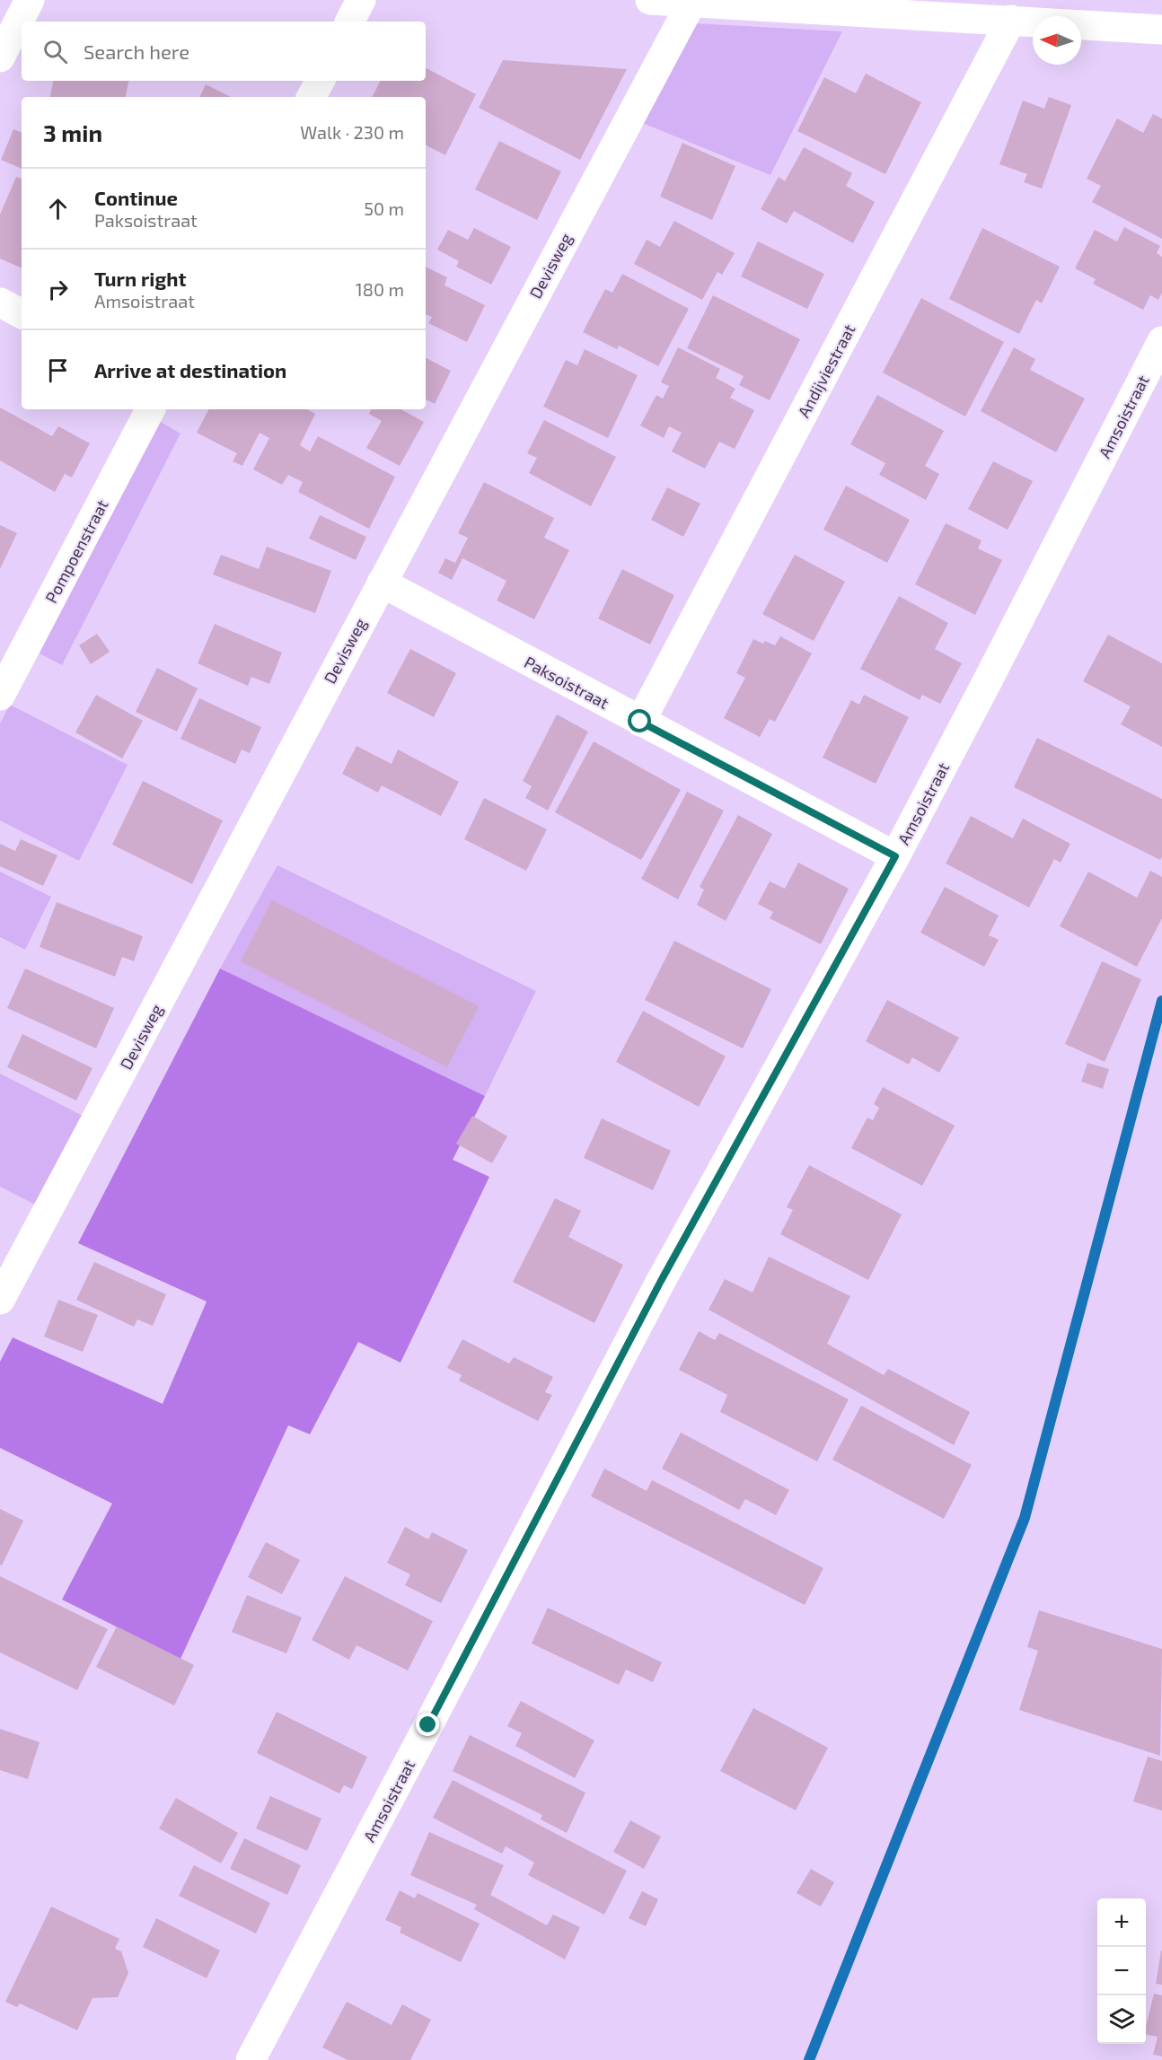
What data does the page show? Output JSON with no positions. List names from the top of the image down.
{
  "streets": {
    "street": [
      "Devisweg",
      "Andijviestraat",
      "Amsoistraat",
      "Pompoenstraat",
      "Paksoistraat"
    ]
  },
  "crossings": [
    ["Devisweg", "Paksoistraat"],
    ["Andijviestraat", "Paksoistraat"],
    ["Amsoistraat", "Paksoistraat"]
  ],
  "north": "left",
  "page": {
    "search": "Search here",
    "heading": ["3 min", "Walk · 230 m"],
    "list": [
      ["Continue", "Paksoistraat", "50 m"],
      ["Turn right", "Amsoistraat", "180 m"],
      "Arrive at destination"
    ],
    "map_buttons": ["+", "−"]
  }
}
